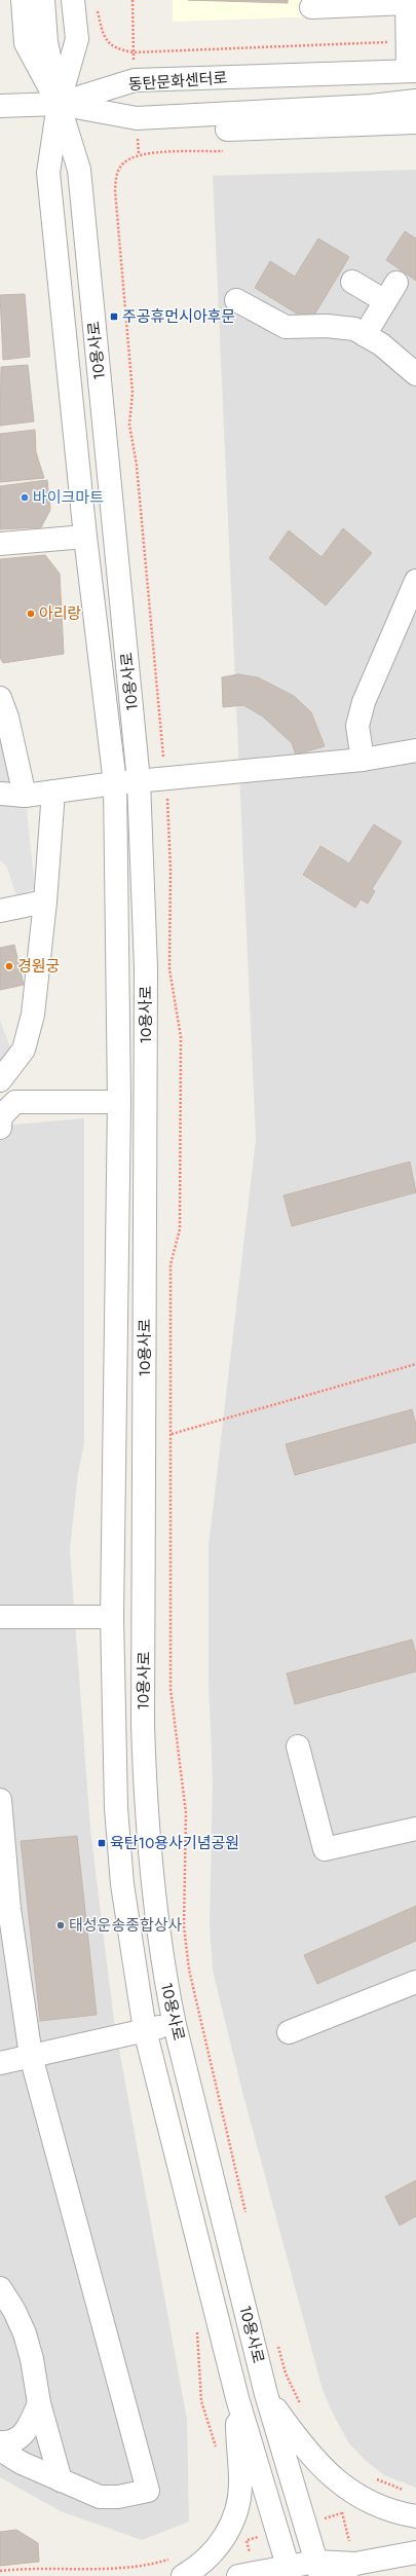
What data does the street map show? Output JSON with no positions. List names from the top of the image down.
{
  "streets": {
    "street": ["동탄문화센터로", "10용사로"]
  },
  "crossings": [
    ["동탄문화센터로", "10용사로"]
  ],
  "places": {
    "transit": ["주공휴먼시아후문", "육탄10용사기념공원"],
    "other": [
      "바이크마트",
      "아리랑",
      "경원궁",
      "태성운송종합상사"
    ]
  }
}
